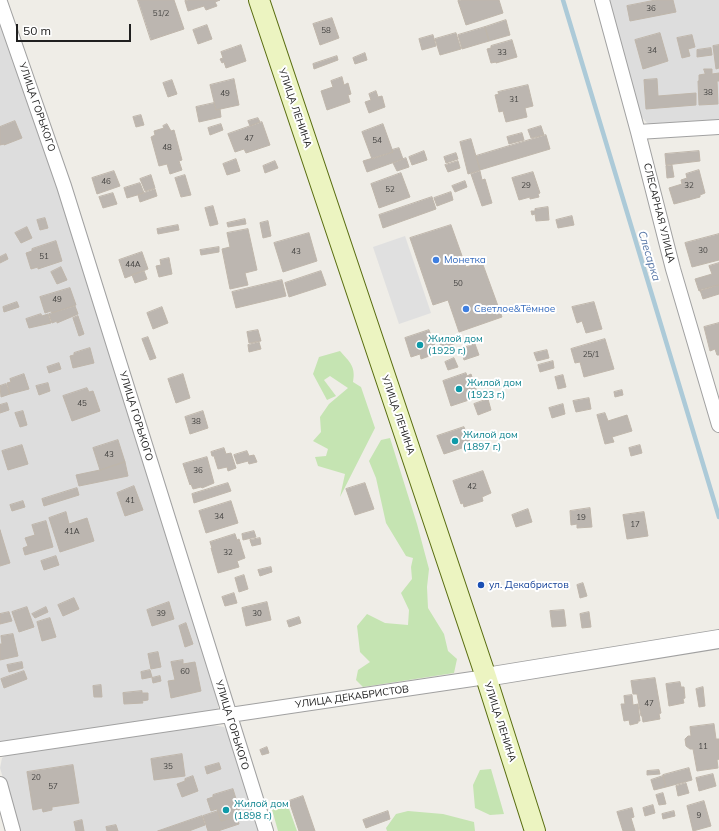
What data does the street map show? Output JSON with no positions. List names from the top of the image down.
{
  "streets": {
    "main road": ["УЛИЦА ЛЕНИНА"],
    "street": ["УЛИЦА ГОРЬКОГО", "СЛЕСАРНАЯ УЛИЦА", "УЛИЦА ДЕКАБРИСТОВ"]
  },
  "crossings": [
    ["УЛИЦА ГОРЬКОГО", "УЛИЦА ДЕКАБРИСТОВ"],
    ["УЛИЦА ЛЕНИНА", "УЛИЦА ДЕКАБРИСТОВ"]
  ],
  "water": ["Слесарка"],
  "places": [
    "Монетка",
    "Светлое&Тёмное",
    "Жилой дом (1929 г.)",
    "Жилой дом (1923 г.)",
    "Жилой дом (1897 г.)",
    "ул. Декабристов",
    "Жилой дом (1898 г.)"
  ],
  "house_numbers": [
    "36",
    "51/2",
    "58",
    "34",
    "33",
    "38",
    "49",
    "31",
    "47",
    "54",
    "48",
    "46",
    "29",
    "32",
    "52",
    "30",
    "43",
    "51",
    "44А",
    "50",
    "49",
    "25/1",
    "45",
    "38",
    "43",
    "36",
    "42",
    "41",
    "34",
    "19",
    "17",
    "41А",
    "32",
    "39",
    "30",
    "60",
    "47",
    "11",
    "35",
    "20",
    "57",
    "9"
  ],
  "scale_bar": "50 m"
}
